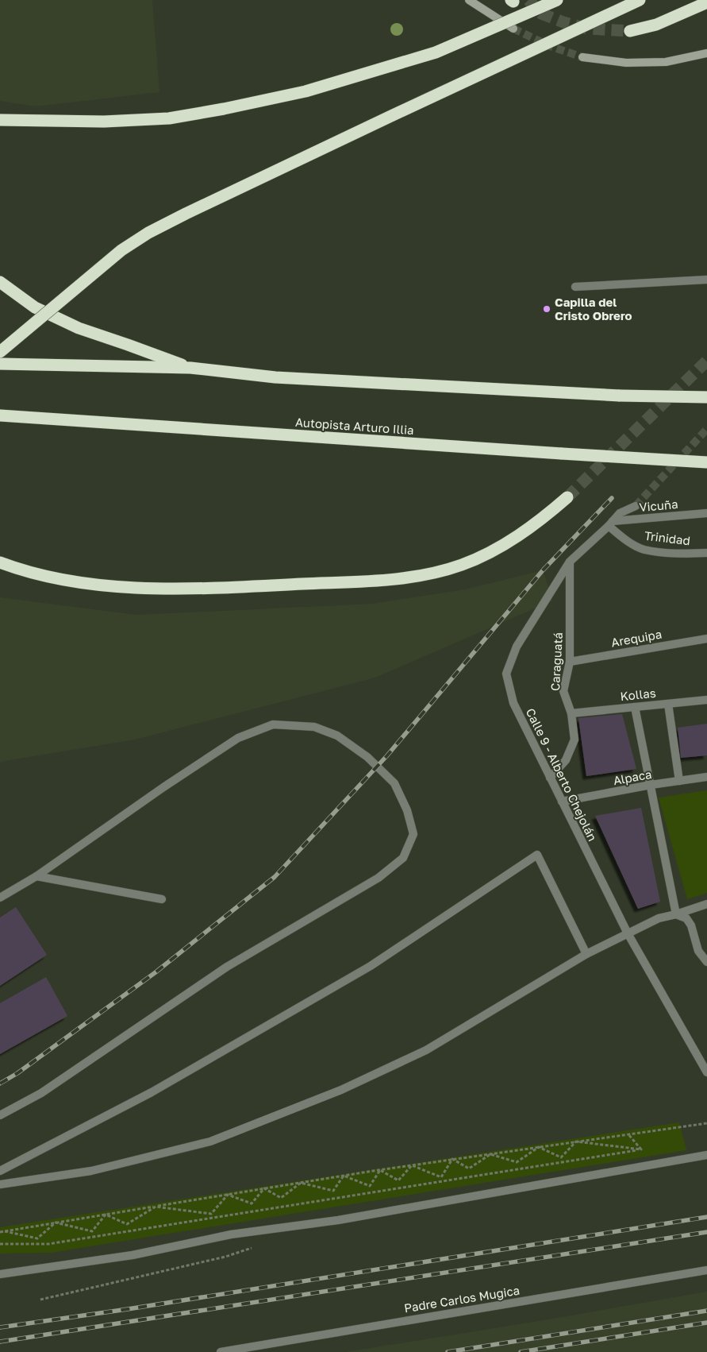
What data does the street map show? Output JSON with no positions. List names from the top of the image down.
{
  "streets": {
    "highway": ["Autopista Arturo Illia"],
    "street": [
      "Vicuña",
      "Trinidad",
      "Arequipa",
      "Caraguatá",
      "Kollas",
      "Calle 9 - Alberto Chejolán",
      "Alpaca",
      "Padre Carlos Mugica"
    ]
  },
  "crossings": [
    ["Vicuña", "Trinidad"],
    ["Vicuña", "Calle 9 - Alberto Chejolán"],
    ["Trinidad", "Calle 9 - Alberto Chejolán"],
    ["Arequipa", "Caraguatá"],
    ["Caraguatá", "Kollas"],
    ["Caraguatá", "Calle 9 - Alberto Chejolán"],
    ["Calle 9 - Alberto Chejolán", "Alpaca"]
  ],
  "places": ["Capilla del Cristo Obrero"]
}
